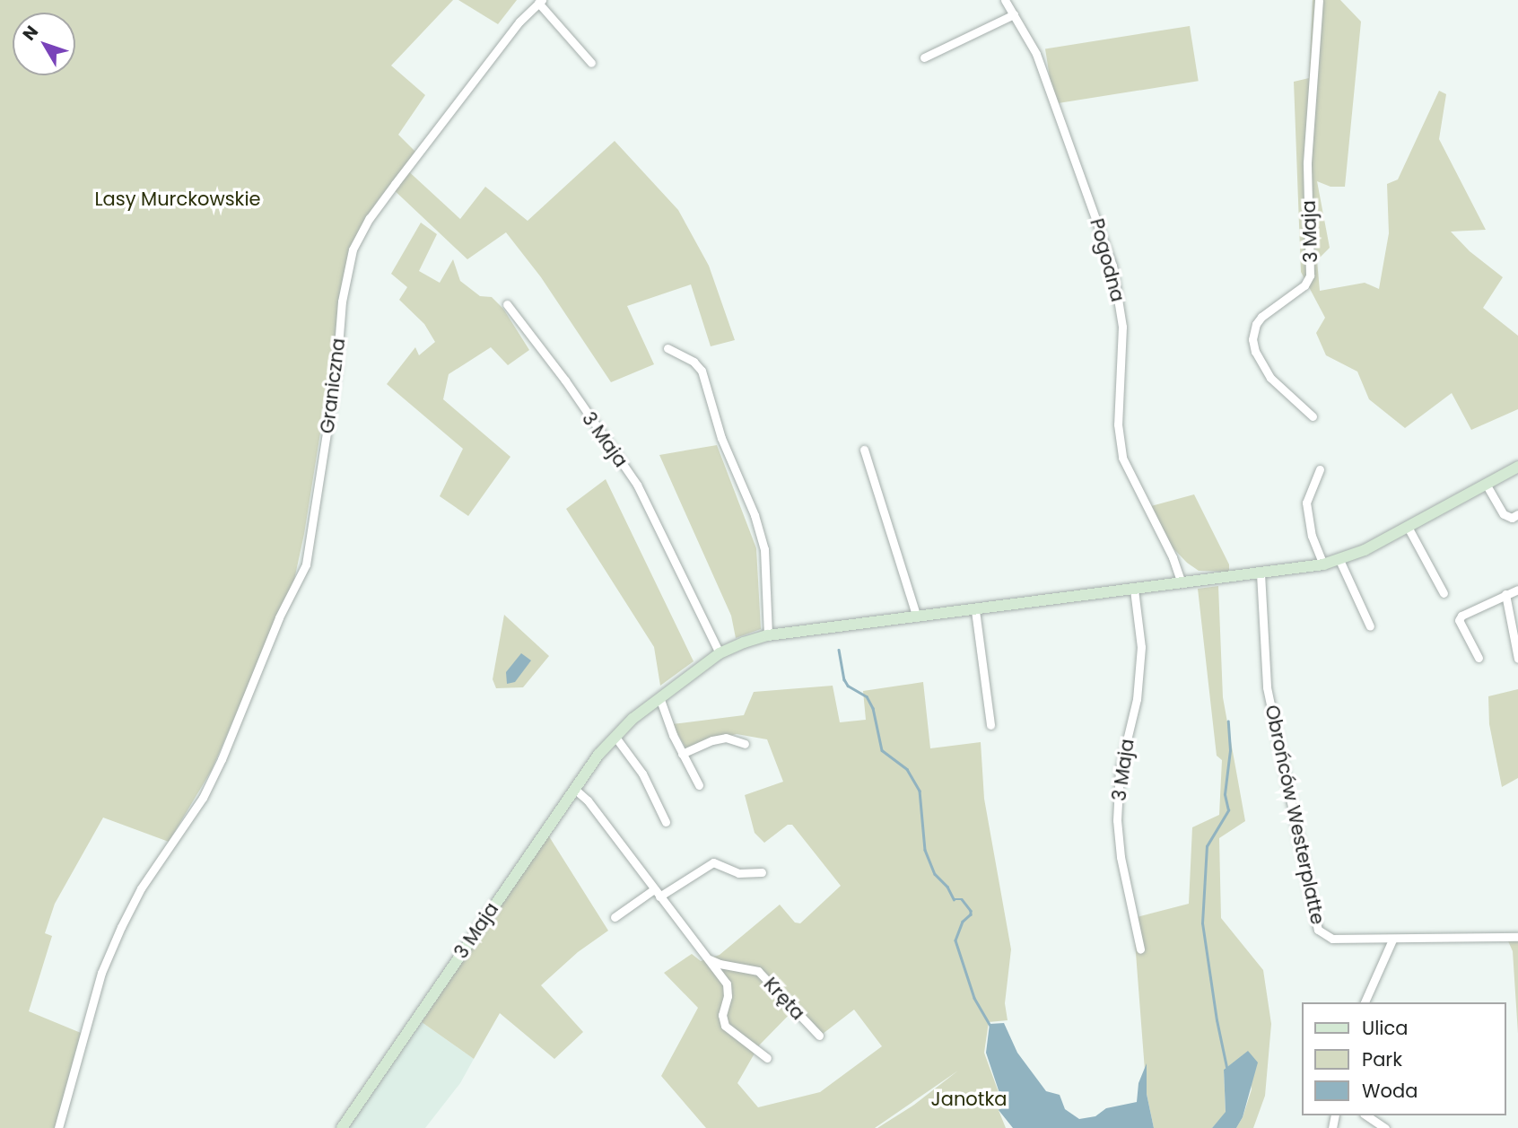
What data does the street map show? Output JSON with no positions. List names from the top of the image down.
{
  "streets": {
    "street": [
      "3 Maja",
      "Pogodna",
      "Graniczna",
      "Obrońców Westerplatte",
      "Kręta"
    ]
  },
  "crossings": [
    ["3 Maja", "Pogodna"],
    ["3 Maja", "Obrońców Westerplatte"]
  ],
  "parks": ["Lasy Murckowskie", "Janotka"],
  "legend": ["Ulica", "Park", "Woda"],
  "north": "top left"
}
